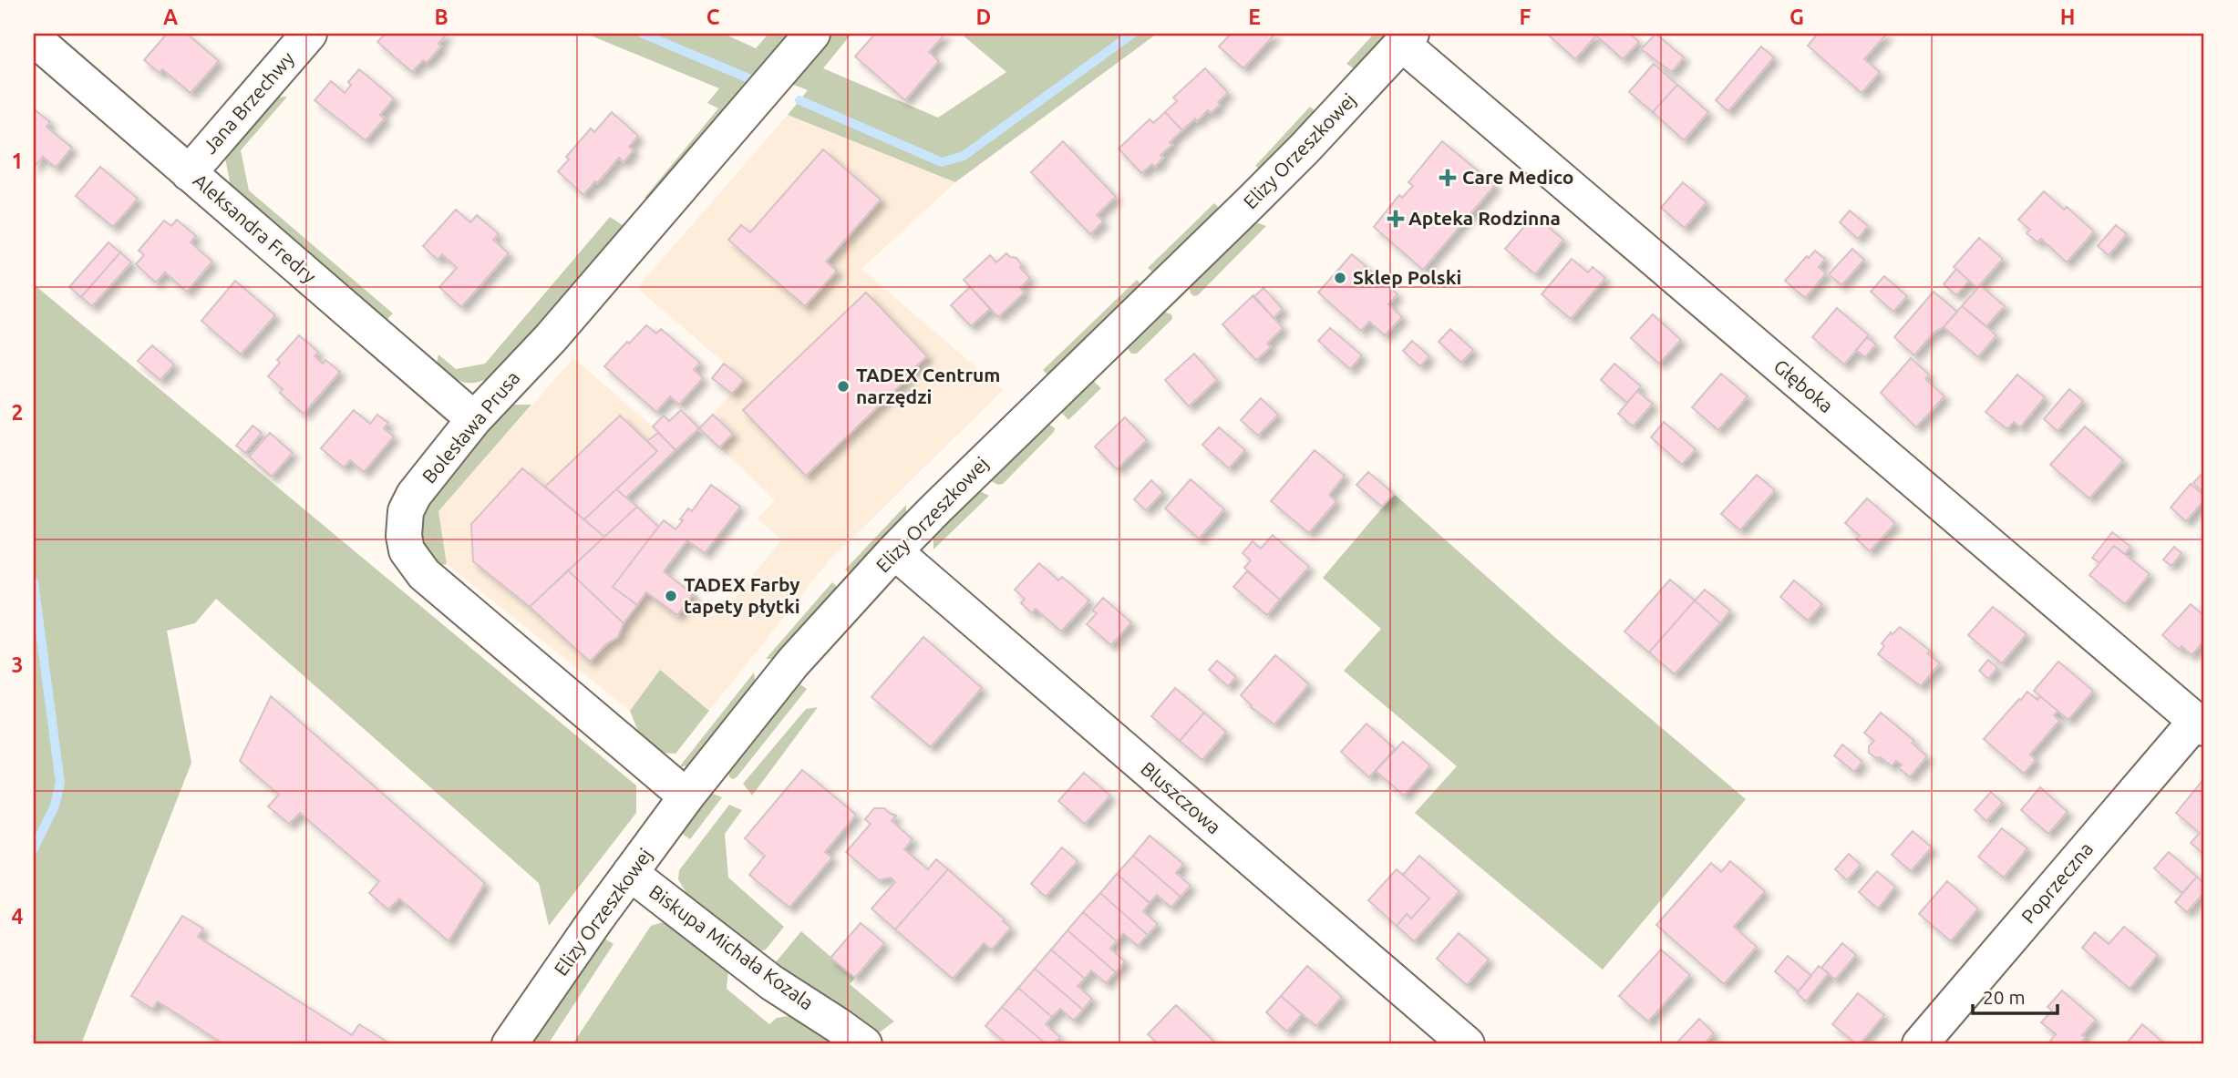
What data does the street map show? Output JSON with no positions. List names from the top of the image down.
{
  "streets": {
    "street": [
      "Jana Brzechwy",
      "Elizy Orzeszkowej",
      "Aleksandra Fredry",
      "Głęboka",
      "Bolesława Prusa",
      "Bluszczowa",
      "Poprzeczna",
      "Biskupa Michała Kozala"
    ]
  },
  "crossings": [
    ["Jana Brzechwy", "Aleksandra Fredry"],
    ["Elizy Orzeszkowej", "Głęboka"],
    ["Elizy Orzeszkowej", "Bolesława Prusa"],
    ["Elizy Orzeszkowej", "Bluszczowa"],
    ["Elizy Orzeszkowej", "Biskupa Michała Kozala"],
    ["Aleksandra Fredry", "Bolesława Prusa"],
    ["Głęboka", "Poprzeczna"]
  ],
  "places": {
    "health": ["Care Medico", "Apteka Rodzinna"],
    "other": ["Sklep Polski", "TADEX Centrum narzędzi", "TADEX Farby tapety płytki"]
  },
  "scale_bar": "20 m",
  "grid": {
    "columns": [
      "A",
      "B",
      "C",
      "D",
      "E",
      "F",
      "G",
      "H"
    ],
    "rows": [
      "1",
      "2",
      "3",
      "4"
    ]
  }
}
